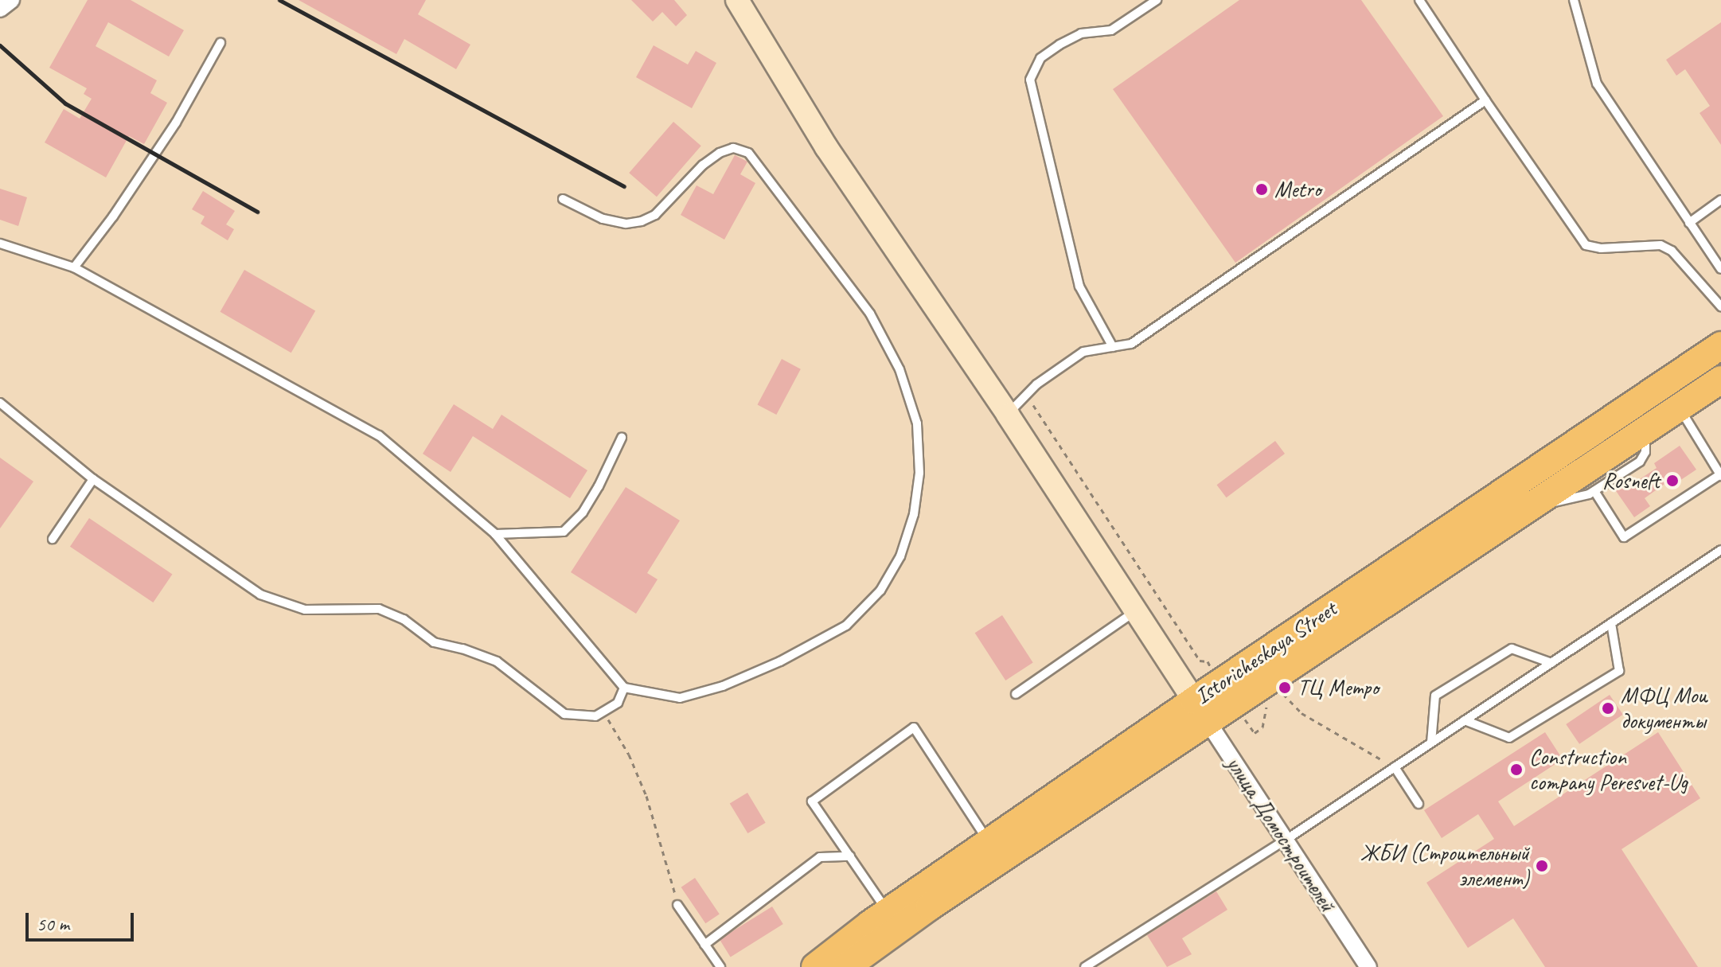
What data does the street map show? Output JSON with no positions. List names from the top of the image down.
{
  "streets": {
    "highway": ["Istoricheskaya Street"],
    "street": ["улица Домостроителей"]
  },
  "crossings": [
    ["Istoricheskaya Street", "улица Домостроителей"]
  ],
  "places": [
    "Metro",
    "Rosneft",
    "ТЦ Метро",
    "МФЦ Мои документы",
    "Construction company Peresvet-Ug",
    "ЖБИ (Строительный элемент)"
  ],
  "scale_bar": "50 m"
}
